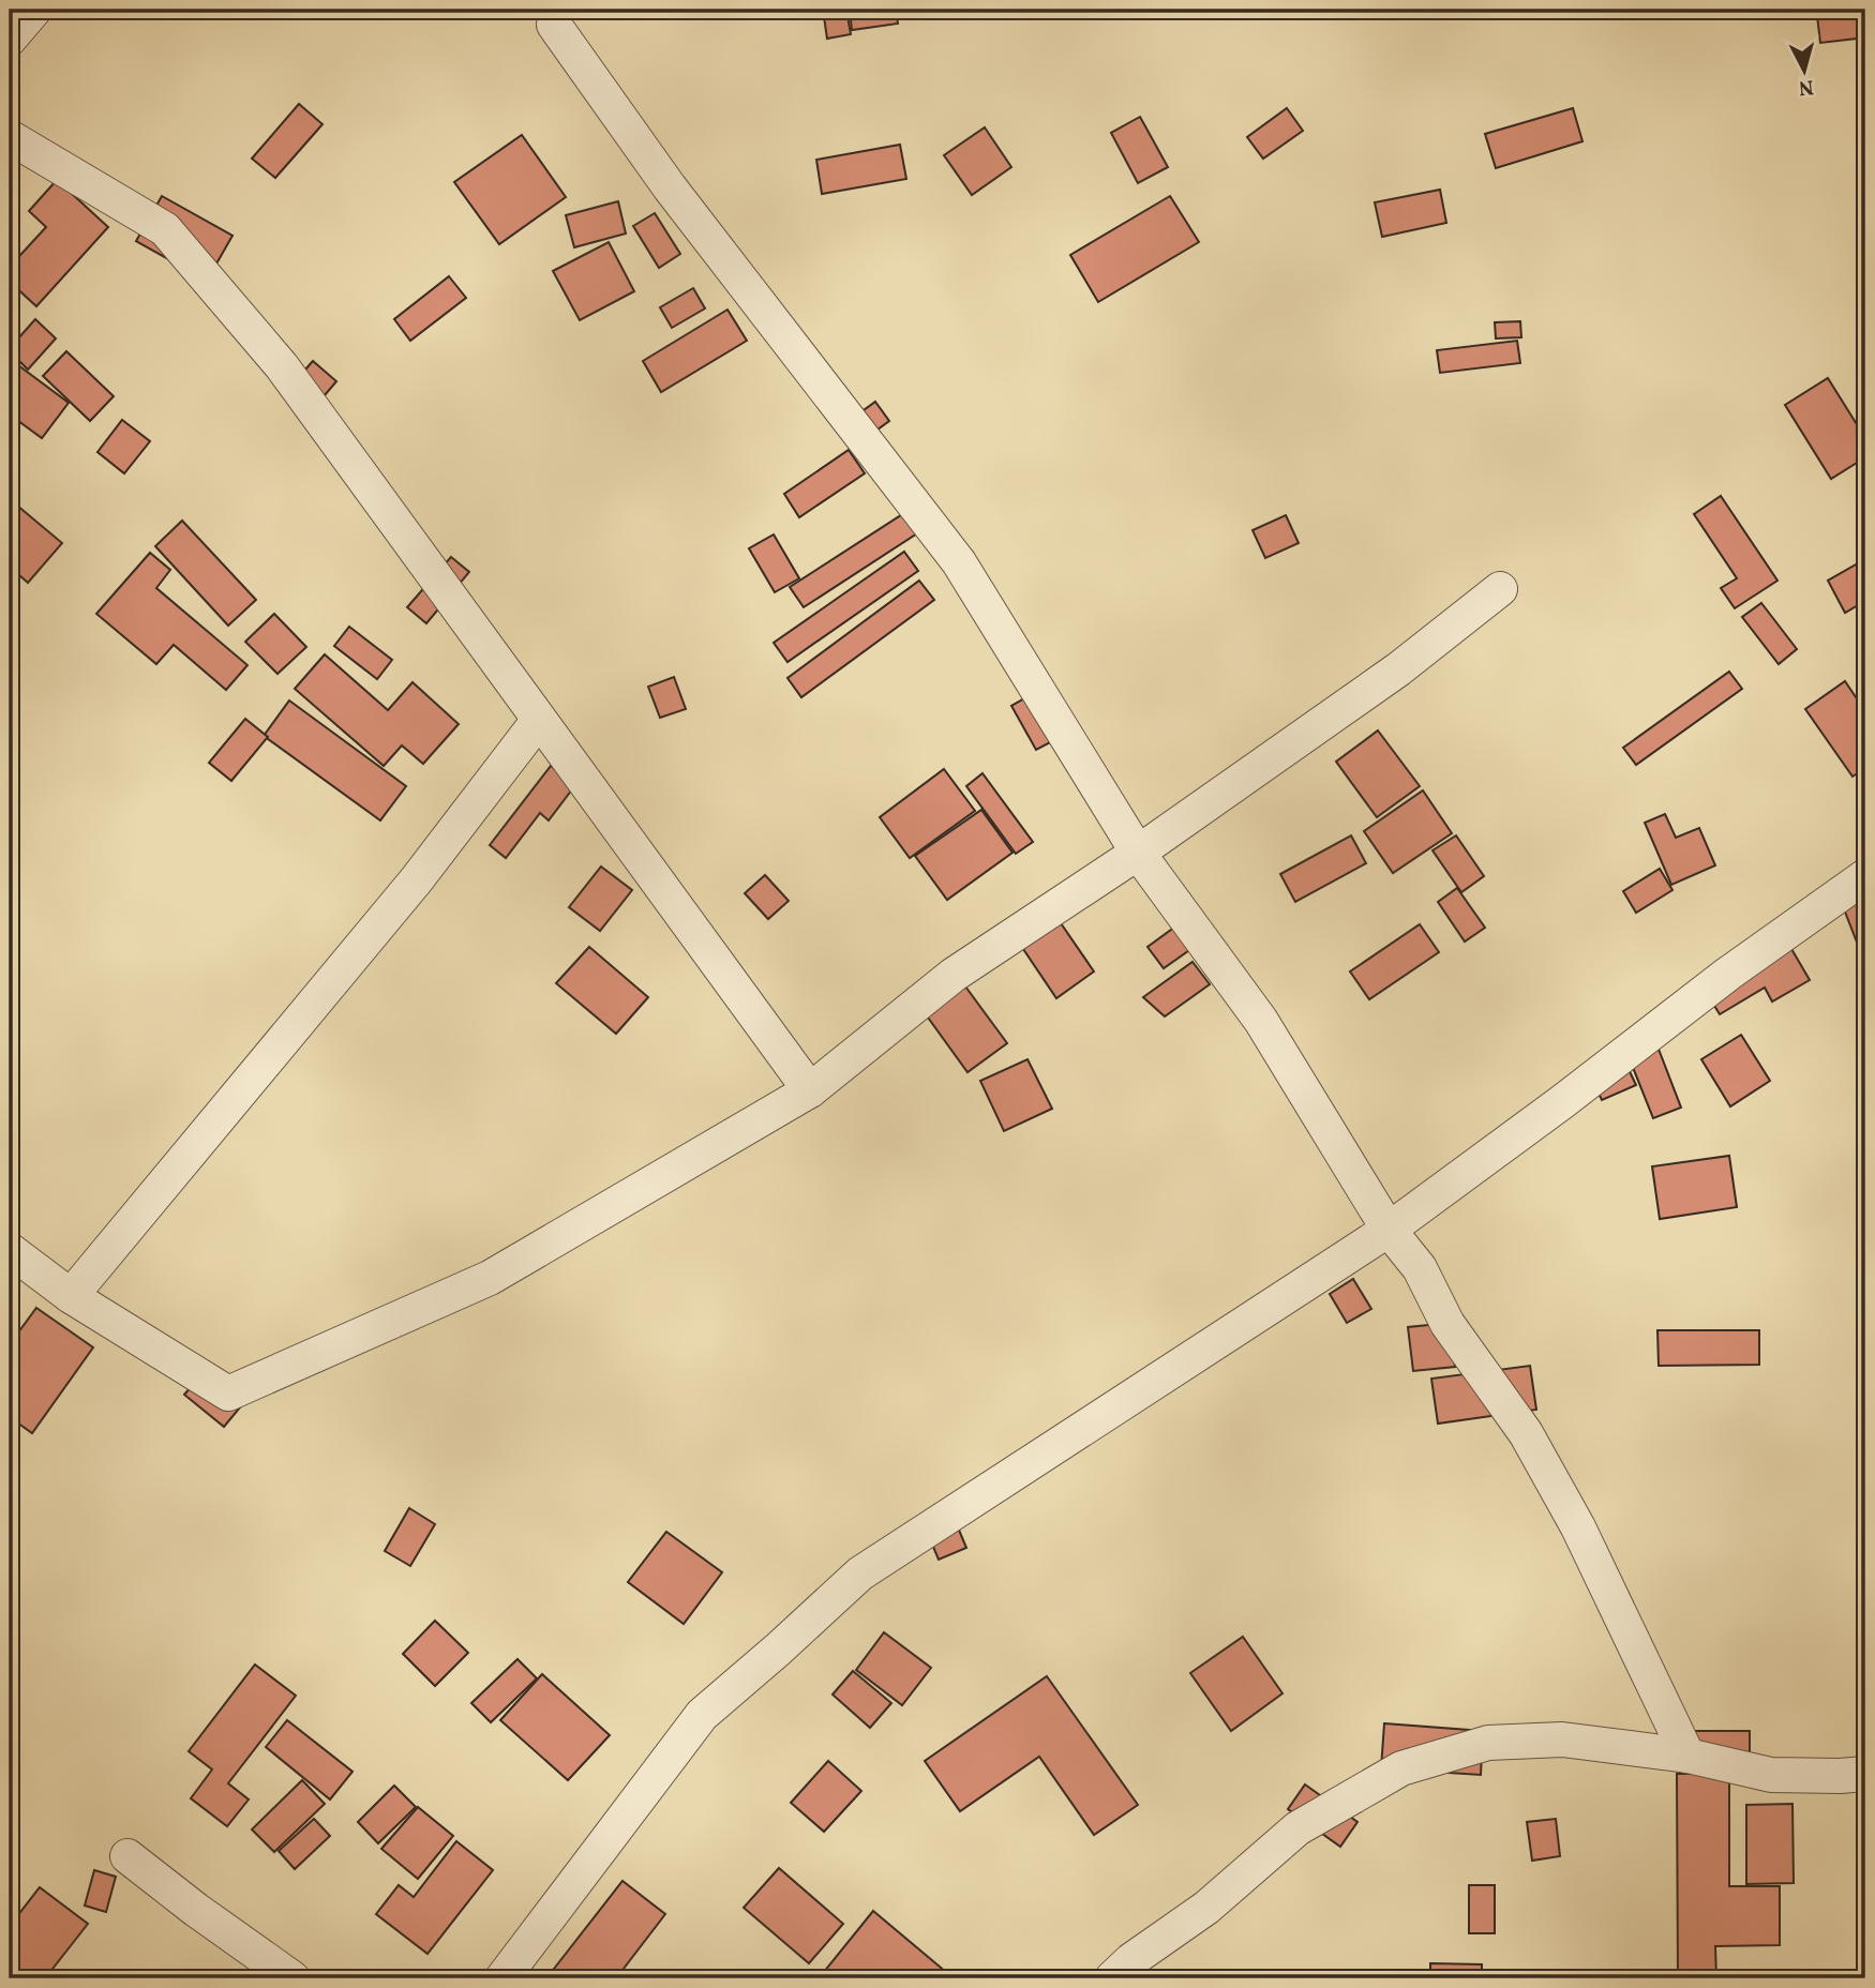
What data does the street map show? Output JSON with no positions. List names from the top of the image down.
{
  "north": "bottom"
}
